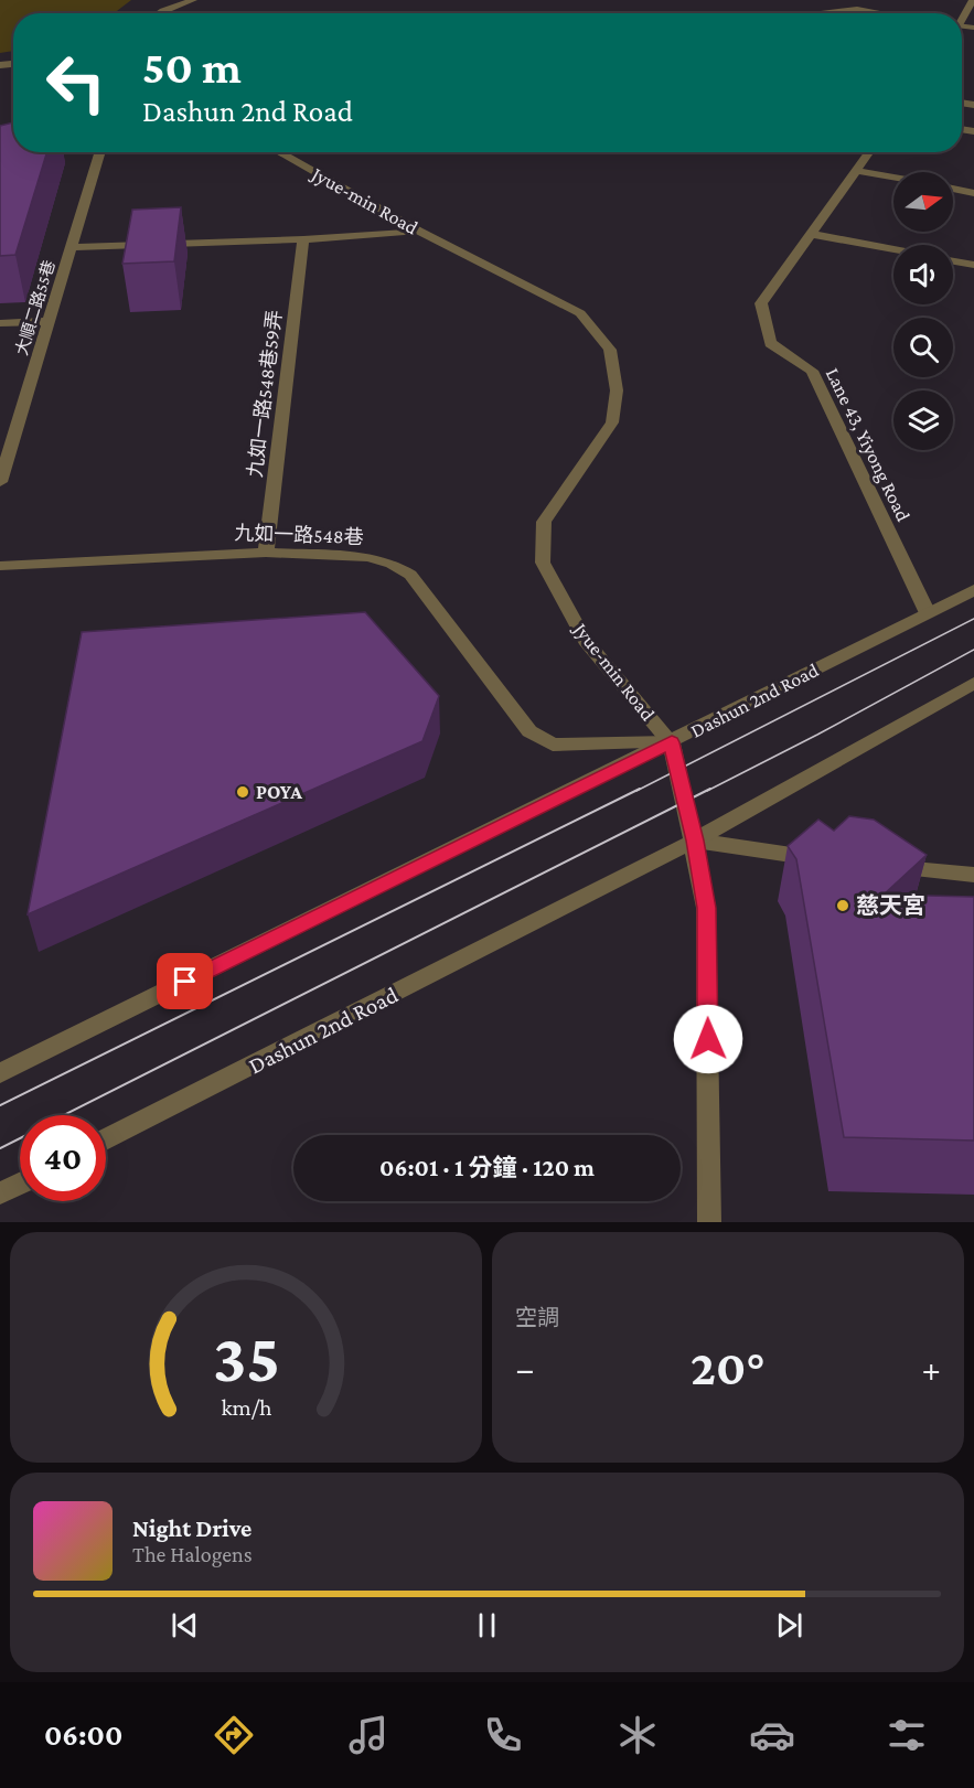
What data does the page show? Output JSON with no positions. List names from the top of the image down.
{
  "streets": {
    "street": [
      "Jyue-min Road",
      "大順二路55巷",
      "九如一路548巷59弄",
      "Lane 43, Yiyong Road",
      "九如一路548巷",
      "Dashun 2nd Road"
    ]
  },
  "crossings": [
    ["Jyue-min Road", "九如一路548巷"],
    ["Jyue-min Road", "Dashun 2nd Road"],
    ["九如一路548巷59弄", "九如一路548巷"],
    ["Lane 43, Yiyong Road", "Dashun 2nd Road"],
    ["九如一路548巷", "Dashun 2nd Road"]
  ],
  "places": ["POYA", "慈天宮"],
  "north": "right",
  "page": {
    "turn": ["50 m", "Dashun 2nd Road"],
    "limit": "40",
    "trip": "06:01 · 1 分鐘 · 120 m",
    "tile": "空調",
    "heat": ["−", "20°", "+"],
    "song": ["Night Drive", "The Halogens"],
    "tabs": "06:00",
    "gauge": ["35", "km/h"]
  }
}
